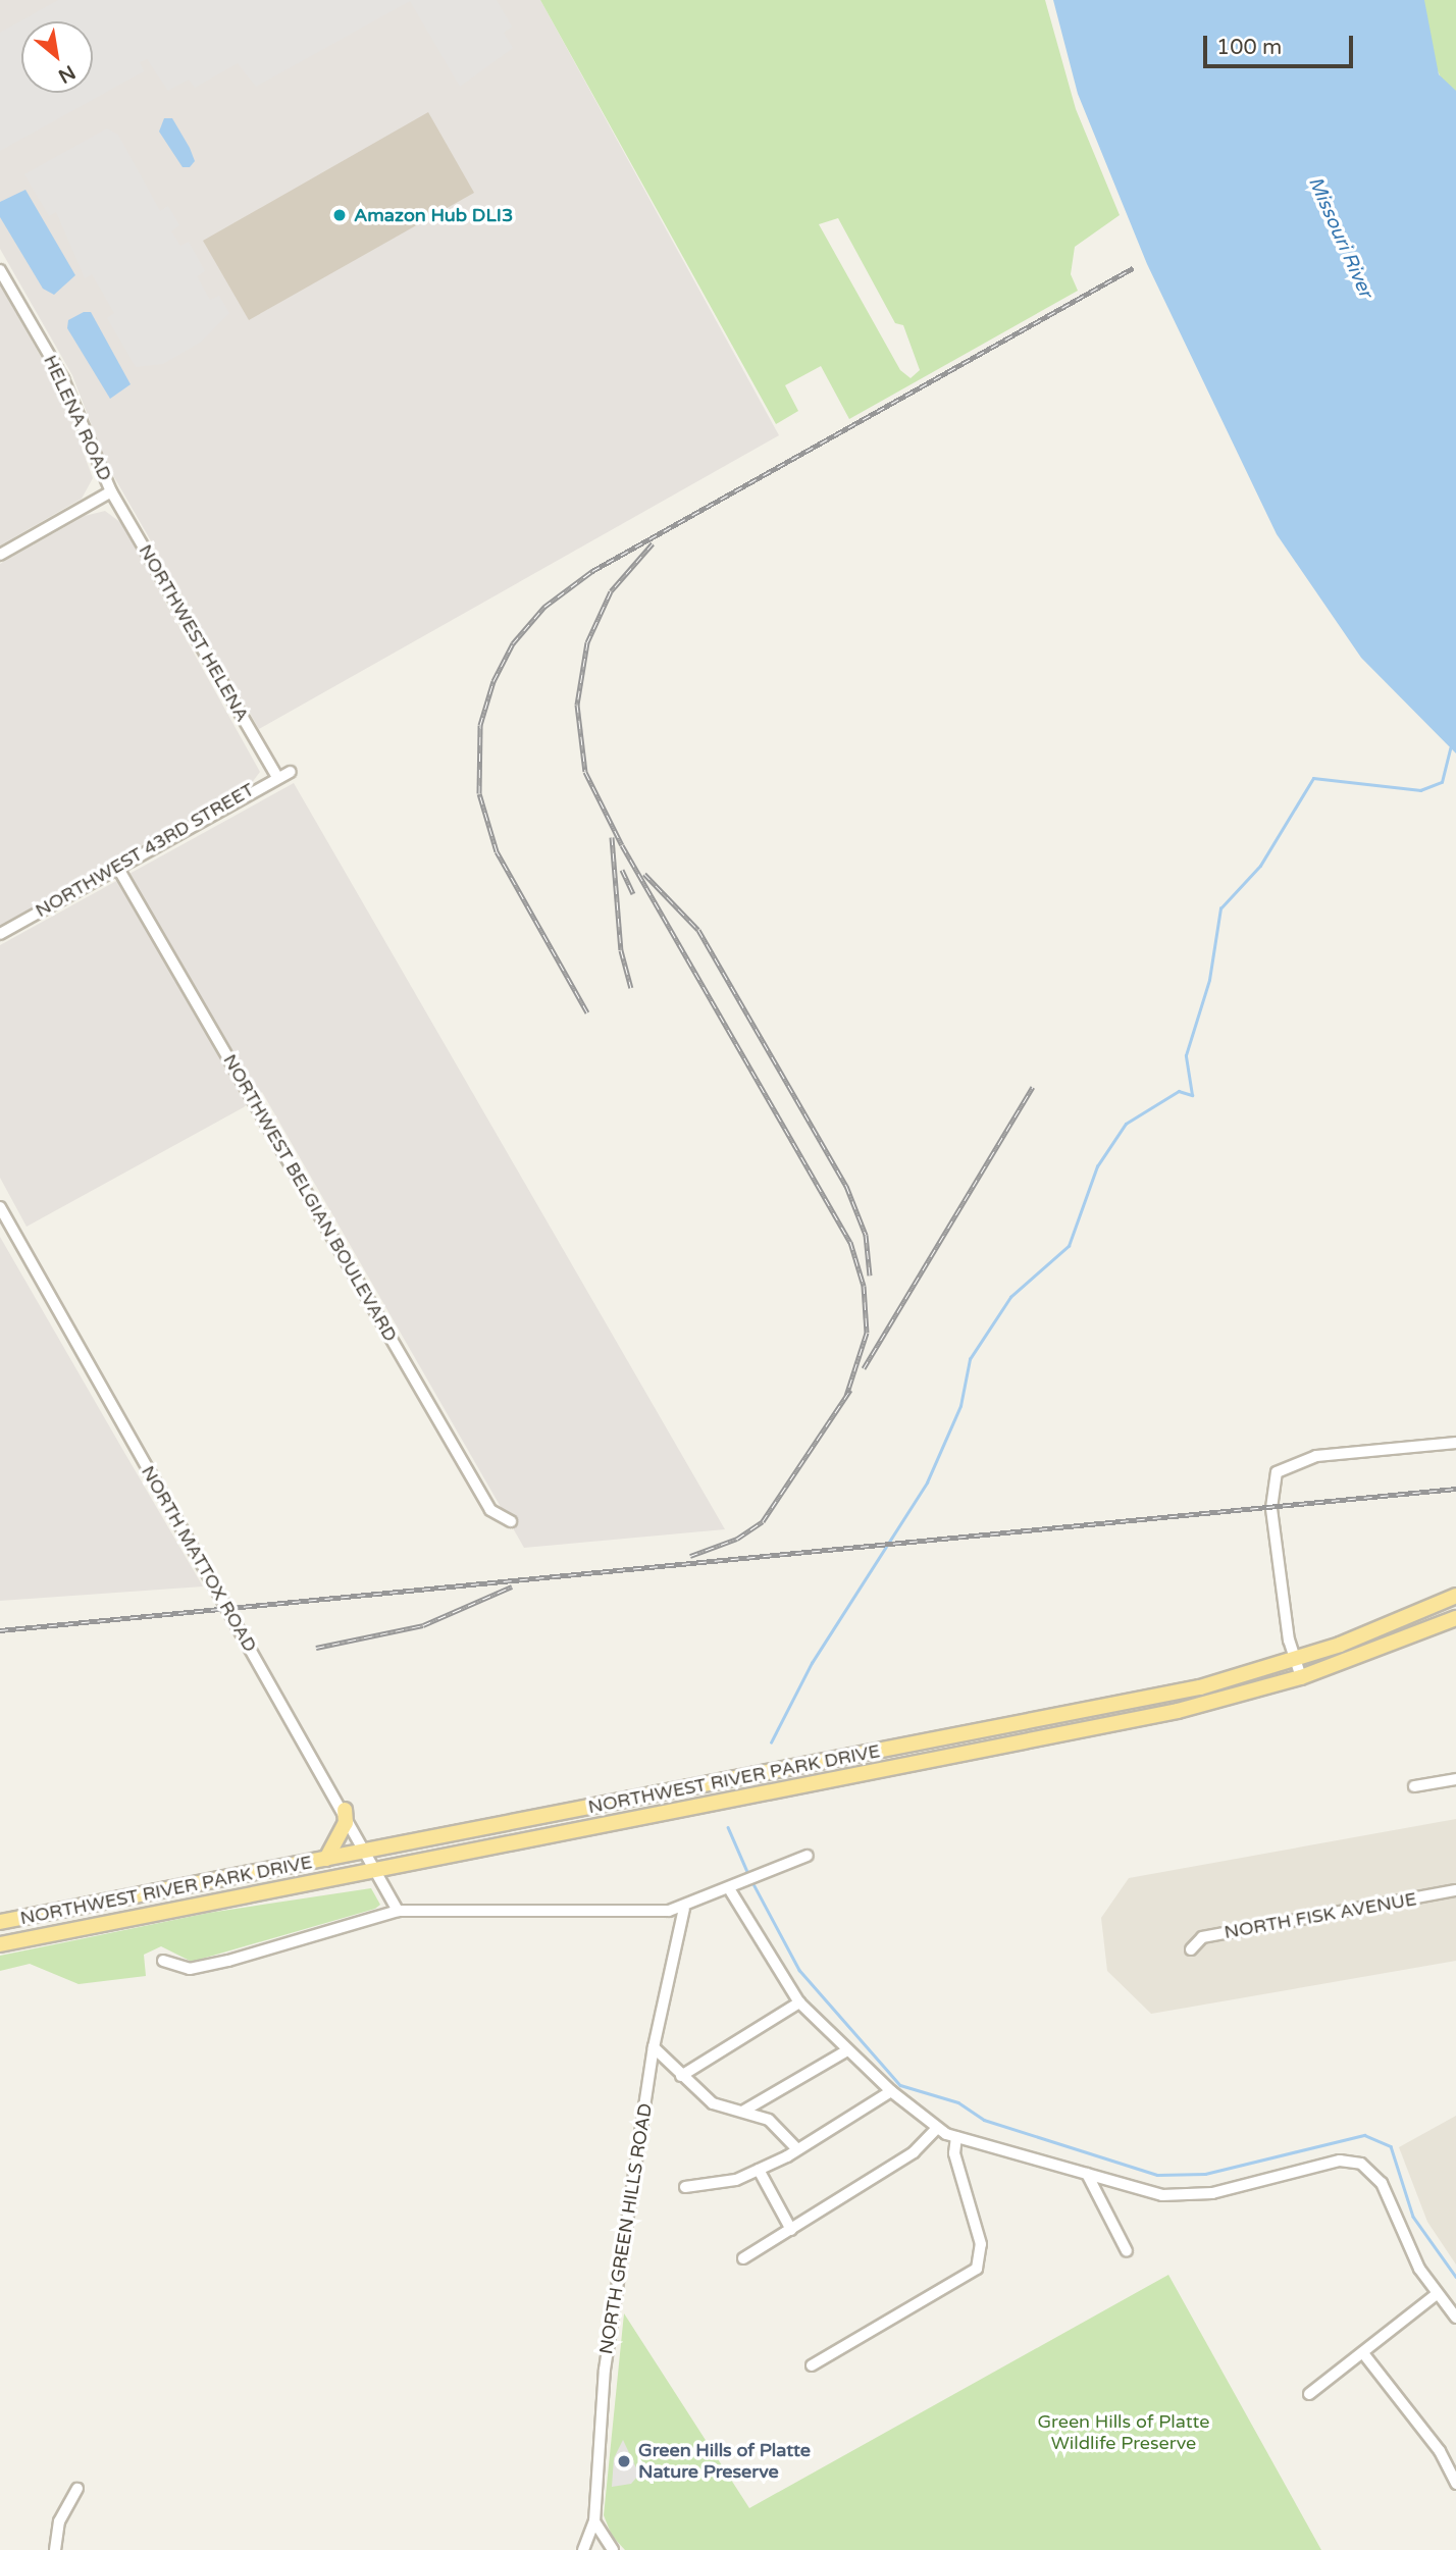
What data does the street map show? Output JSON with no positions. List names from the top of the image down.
{
  "streets": {
    "main road": ["NORTHWEST RIVER PARK DRIVE"],
    "street": [
      "HELENA ROAD",
      "NORTHWEST HELENA",
      "NORTHWEST 43RD STREET",
      "NORTHWEST BELGIAN BOULEVARD",
      "NORTH MATTOX ROAD",
      "NORTH FISK AVENUE",
      "NORTH GREEN HILLS ROAD"
    ]
  },
  "crossings": [
    ["HELENA ROAD", "NORTHWEST HELENA"],
    ["NORTHWEST HELENA", "NORTHWEST 43RD STREET"],
    ["NORTHWEST 43RD STREET", "NORTHWEST BELGIAN BOULEVARD"],
    ["NORTH MATTOX ROAD", "NORTHWEST RIVER PARK DRIVE"]
  ],
  "water": ["Missouri River"],
  "parks": ["Green Hills of Platte Wildlife Preserve"],
  "places": ["Amazon Hub DLI3", "Green Hills of Platte Nature Preserve"],
  "scale_bar": "100 m",
  "north": "bottom right"
}
